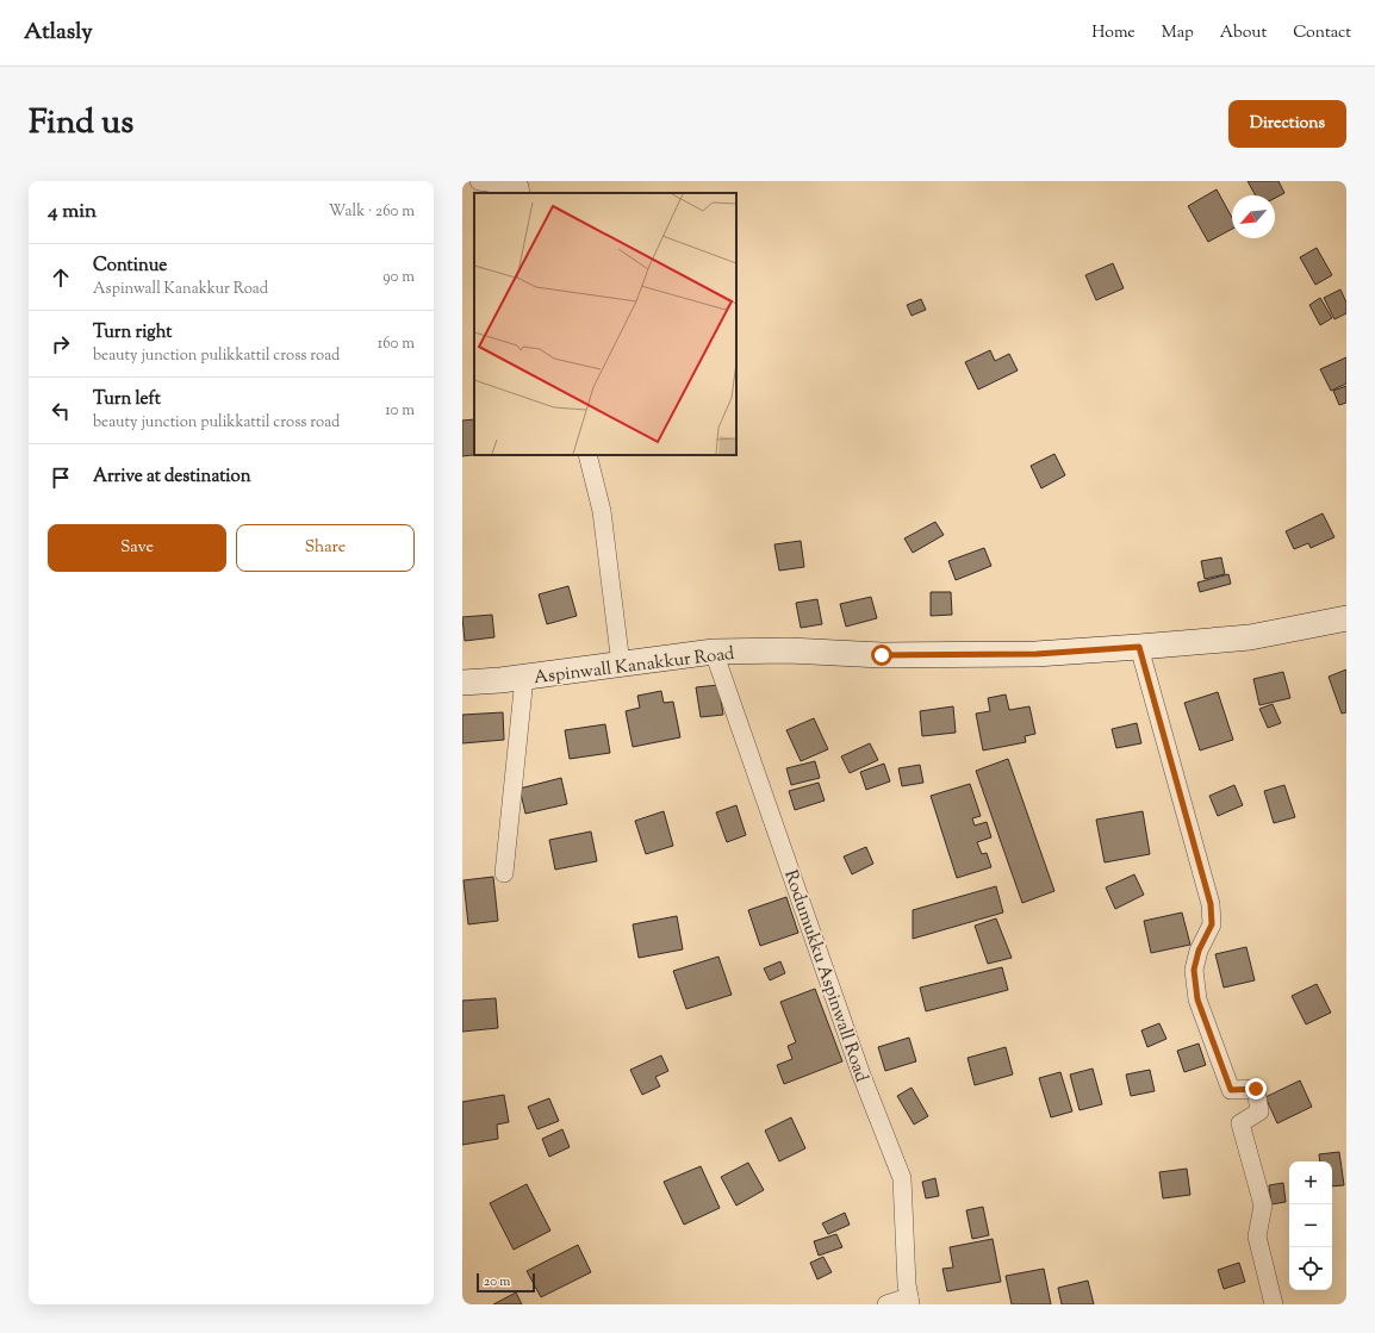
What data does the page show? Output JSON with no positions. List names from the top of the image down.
{
  "streets": {
    "main road": ["Aspinwall Kanakkur Road"],
    "street": ["Rodumukku Aspinwall Road"]
  },
  "crossings": [
    ["Aspinwall Kanakkur Road", "Rodumukku Aspinwall Road"]
  ],
  "scale_bar": "20 m",
  "north": "bottom left",
  "page": {
    "header": "Atlasly",
    "nav": [
      "Home",
      "Map",
      "About",
      "Contact"
    ],
    "title": "Find us",
    "buttons": [
      "Directions",
      ["Save", "Share"]
    ],
    "heading": ["4 min", "Walk · 260 m"],
    "list": [
      ["Continue", "Aspinwall Kanakkur Road", "90 m"],
      ["Turn right", "beauty junction pulikkattil cross road", "160 m"],
      ["Turn left", "beauty junction pulikkattil cross road", "10 m"],
      "Arrive at destination"
    ],
    "map_buttons": ["+", "−"],
    "scale": "20 m"
  }
}
